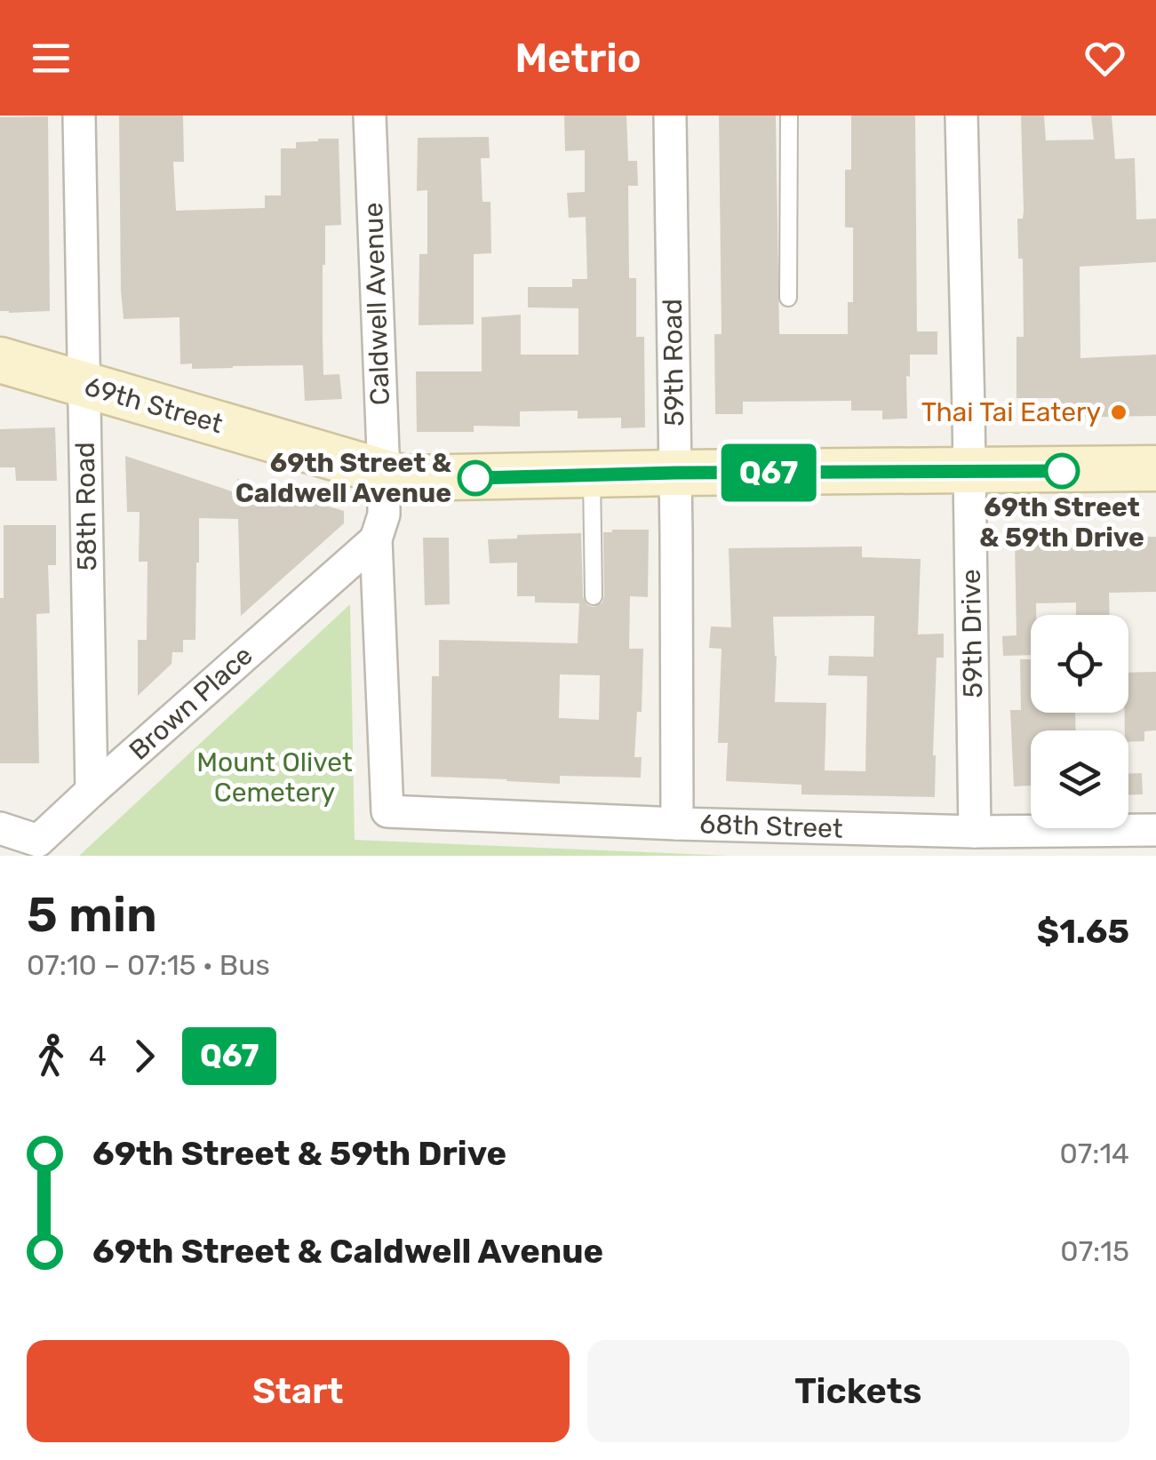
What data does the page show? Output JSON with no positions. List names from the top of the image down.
{
  "streets": {
    "main road": ["69th Street"],
    "street": [
      "Caldwell Avenue",
      "59th Road",
      "58th Road",
      "59th Drive",
      "Brown Place",
      "68th Street"
    ]
  },
  "crossings": [
    ["Caldwell Avenue", "69th Street"],
    ["Caldwell Avenue", "Brown Place"],
    ["Caldwell Avenue", "68th Street"],
    ["59th Road", "69th Street"],
    ["59th Road", "68th Street"],
    ["69th Street", "58th Road"],
    ["69th Street", "59th Drive"],
    ["58th Road", "Brown Place"],
    ["59th Drive", "68th Street"]
  ],
  "parks": ["Mount Olivet Cemetery"],
  "places": ["Thai Tai Eatery", "69th Street & 59th Drive", "69th Street & Caldwell Avenue"],
  "lines": ["bus line Q67"],
  "page": {
    "header": "Metrio",
    "on_map": "Q67",
    "heading": ["5 min", "07:10 – 07:15 · Bus", "$1.65"],
    "legs": ["4", "Q67"],
    "list": [
      {
        "name": "69th Street & 59th Drive",
        "value": "07:14"
      },
      {
        "name": "69th Street & Caldwell Avenue",
        "value": "07:15"
      }
    ],
    "buttons": ["Start", "Tickets"]
  }
}
